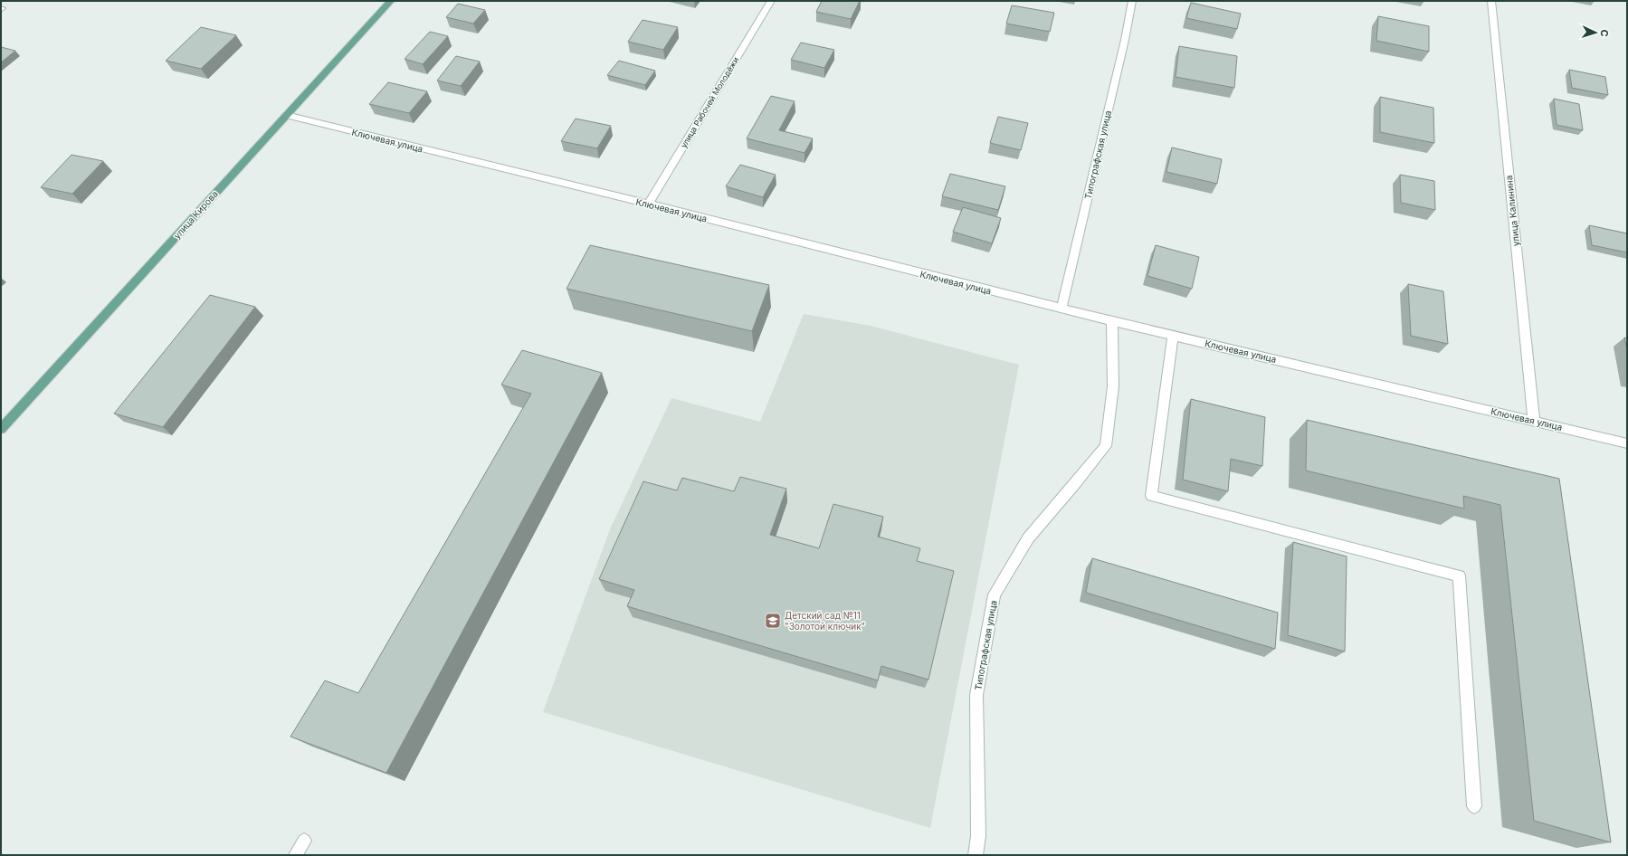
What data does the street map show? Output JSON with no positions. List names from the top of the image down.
{
  "streets": {
    "main road": ["улица Кирова"],
    "street": [
      "улица Рабочей Молодёжи",
      "Ключевая улица",
      "Типографская улица",
      "улица Калинина"
    ]
  },
  "crossings": [
    ["улица Рабочей Молодёжи", "Ключевая улица"],
    ["Ключевая улица", "Типографская улица"],
    ["Ключевая улица", "улица Калинина"],
    ["Ключевая улица", "улица Кирова"]
  ],
  "places": {
    "school or university": ["Детский сад №11 \"Золотой ключик\""]
  },
  "north": "right"
}
